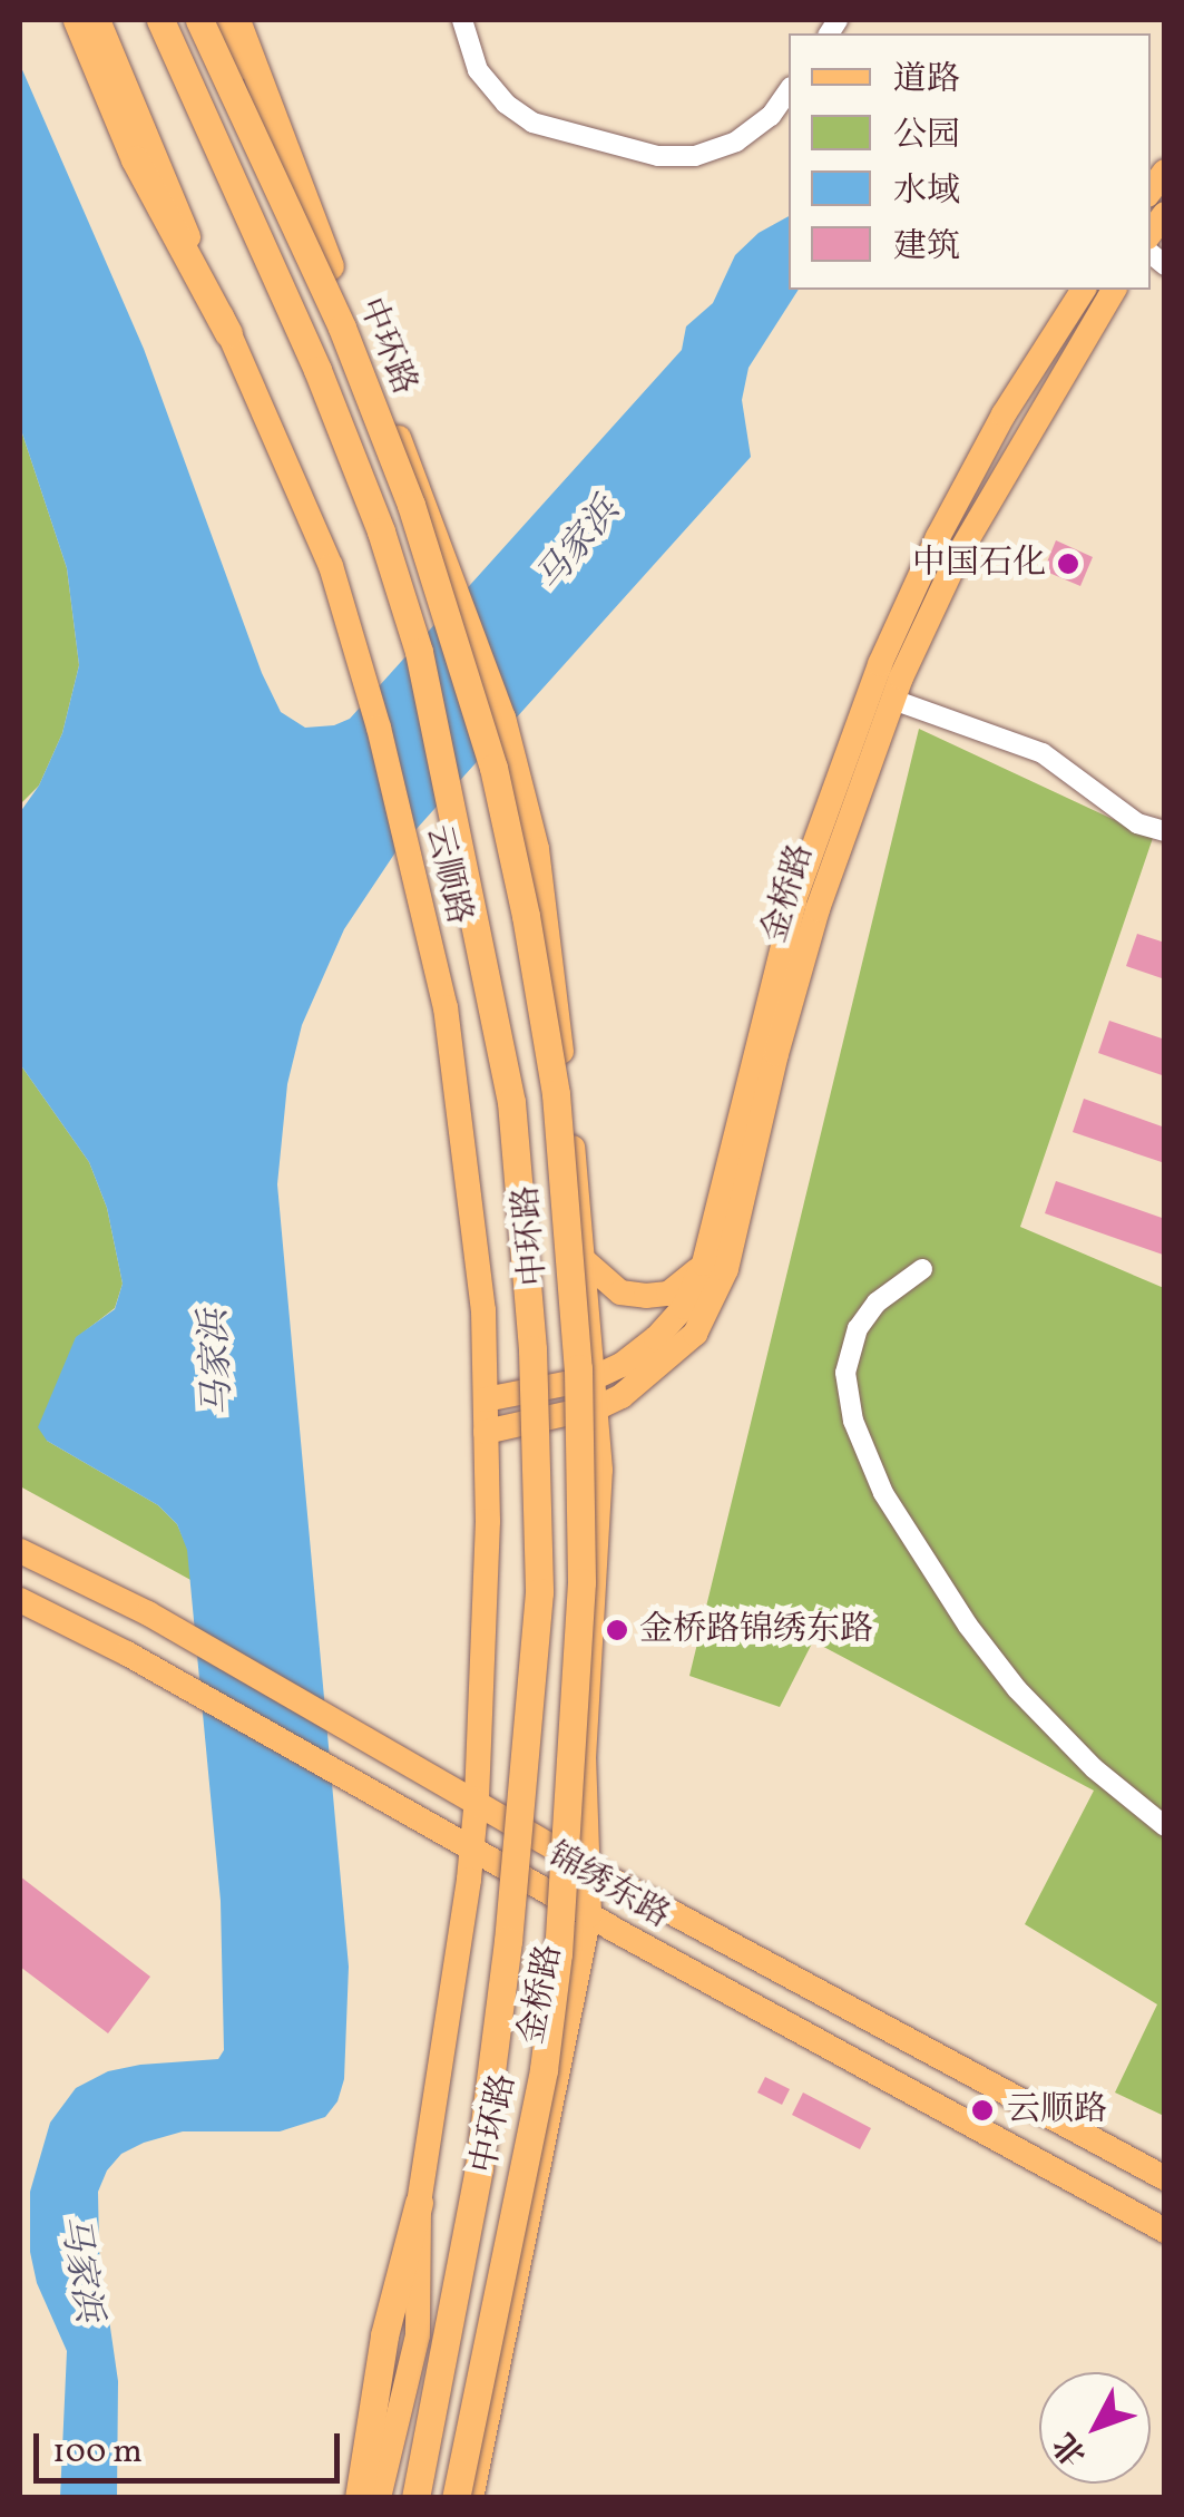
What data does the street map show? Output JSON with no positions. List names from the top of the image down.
{
  "streets": {
    "highway": ["中环路"],
    "main road": ["云顺路", "金桥路", "锦绣东路"]
  },
  "crossings": [
    ["云顺路", "金桥路"],
    ["云顺路", "锦绣东路"],
    ["金桥路", "锦绣东路"]
  ],
  "water": ["马家浜"],
  "places": ["中国石化", "金桥路锦绣东路", "云顺路"],
  "legend": [
    "道路",
    "公园",
    "水域",
    "建筑"
  ],
  "scale_bar": "100 m",
  "north": "bottom left"
}
